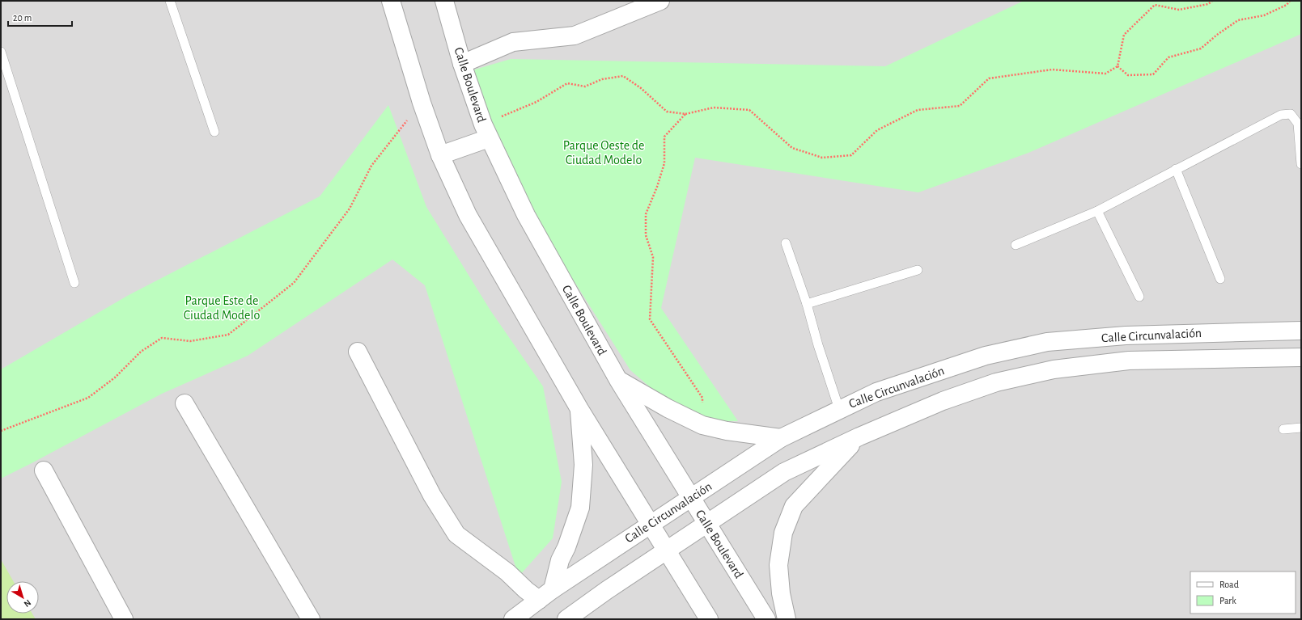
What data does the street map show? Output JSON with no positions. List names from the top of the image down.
{
  "streets": {
    "street": ["Calle Boulevard", "Calle Circunvalación"]
  },
  "crossings": [
    ["Calle Boulevard", "Calle Circunvalación"]
  ],
  "parks": ["Parque Oeste de Ciudad Modelo", "Parque Este de Ciudad Modelo"],
  "legend": ["Road", "Park"],
  "scale_bar": "20 m",
  "north": "bottom right"
}
